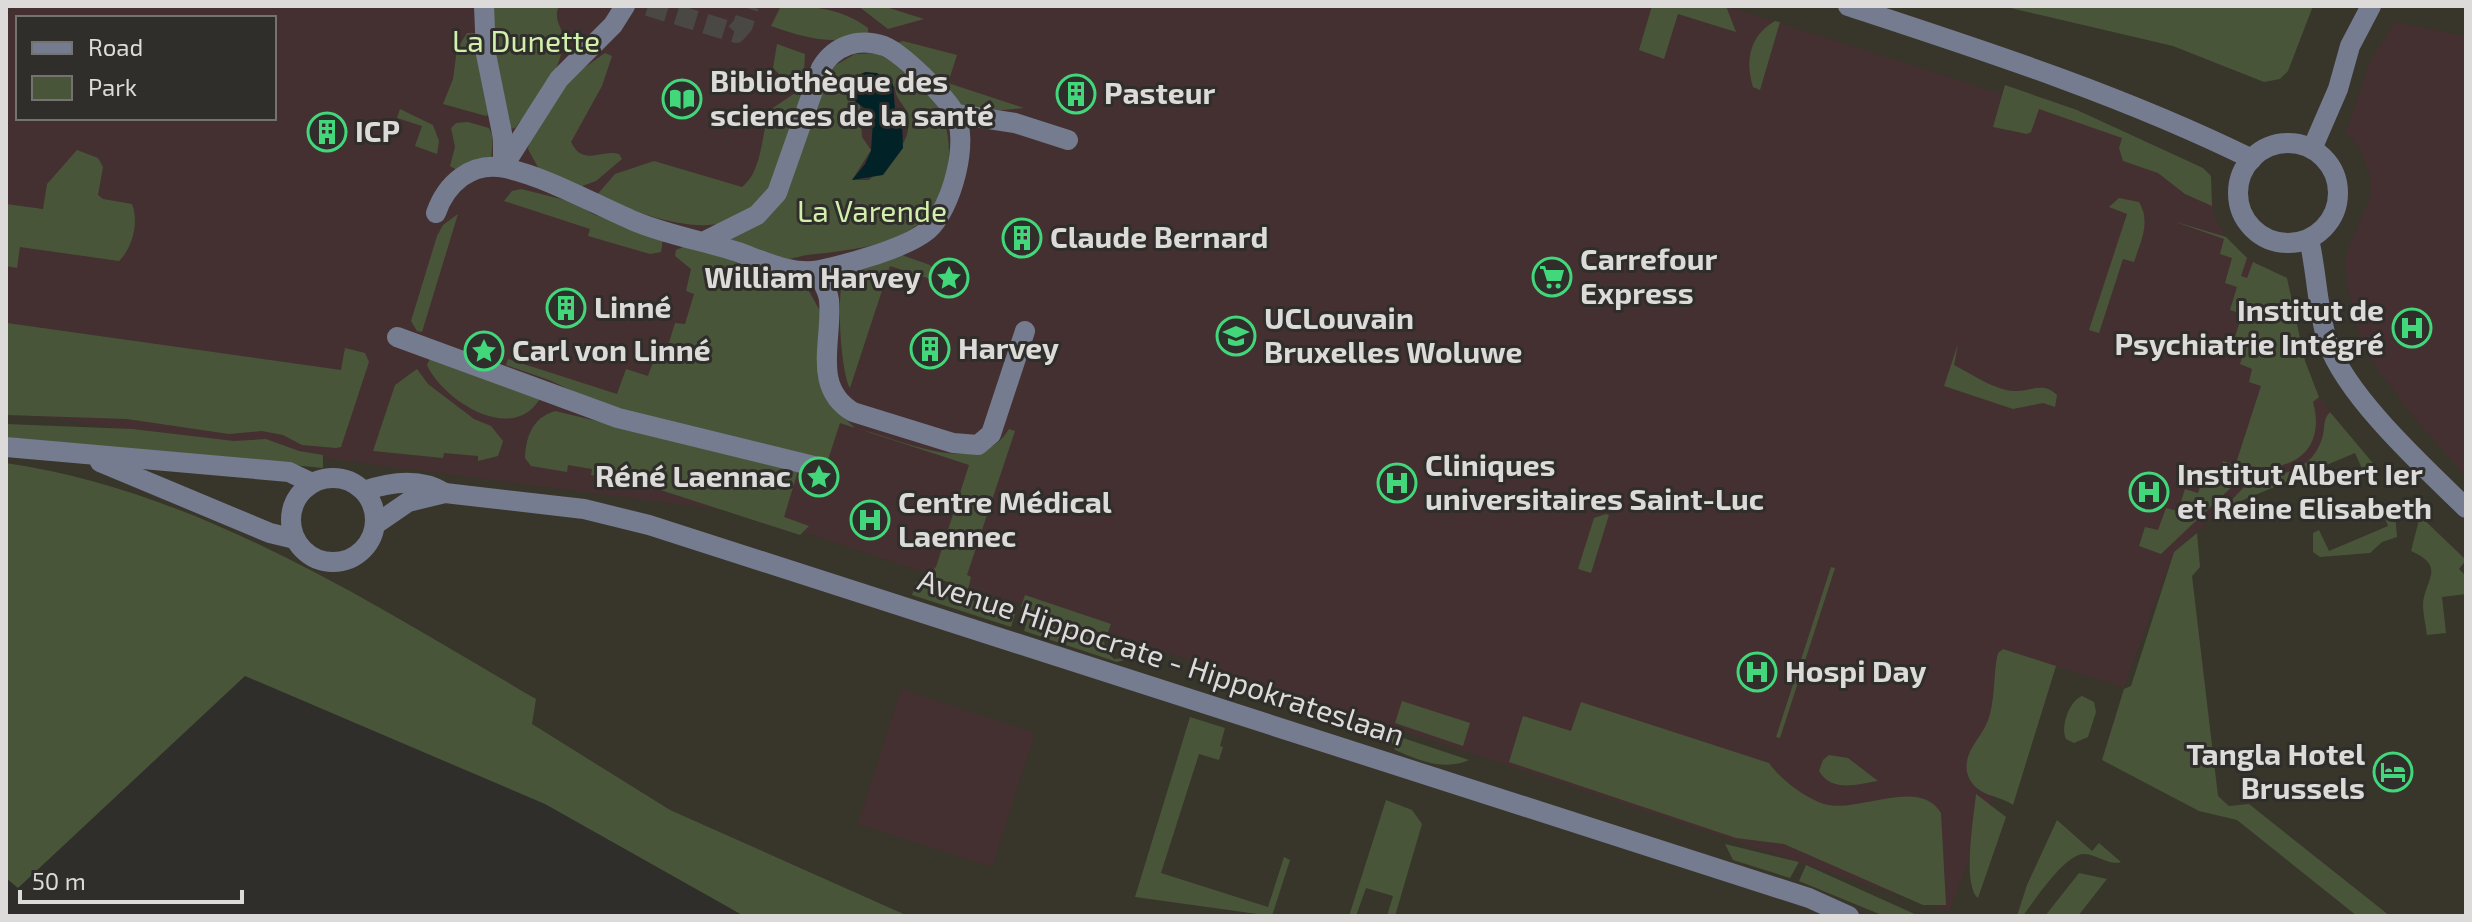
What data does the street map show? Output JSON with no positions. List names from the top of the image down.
{
  "streets": {
    "street": ["Avenue Hippocrate - Hippokrateslaan"]
  },
  "parks": ["La Dunette", "La Varende"],
  "places": {
    "building": [
      "Pasteur",
      "ICP",
      "Claude Bernard",
      "Linné",
      "Harvey"
    ],
    "library": ["Bibliothèque des sciences de la santé"],
    "supermarket": ["Carrefour Express"],
    "place": ["William Harvey", "Carl von Linné", "Réné Laennac"],
    "hospital": [
      "Institut de Psychiatrie Intégré",
      "Cliniques universitaires Saint-Luc",
      "Institut Albert Ier et Reine Elisabeth",
      "Centre Médical Laennec",
      "Hospi Day"
    ],
    "school or university": ["UCLouvain Bruxelles Woluwe"],
    "hotel": ["Tangla Hotel Brussels"]
  },
  "legend": ["Road", "Park"],
  "scale_bar": "50 m"
}
